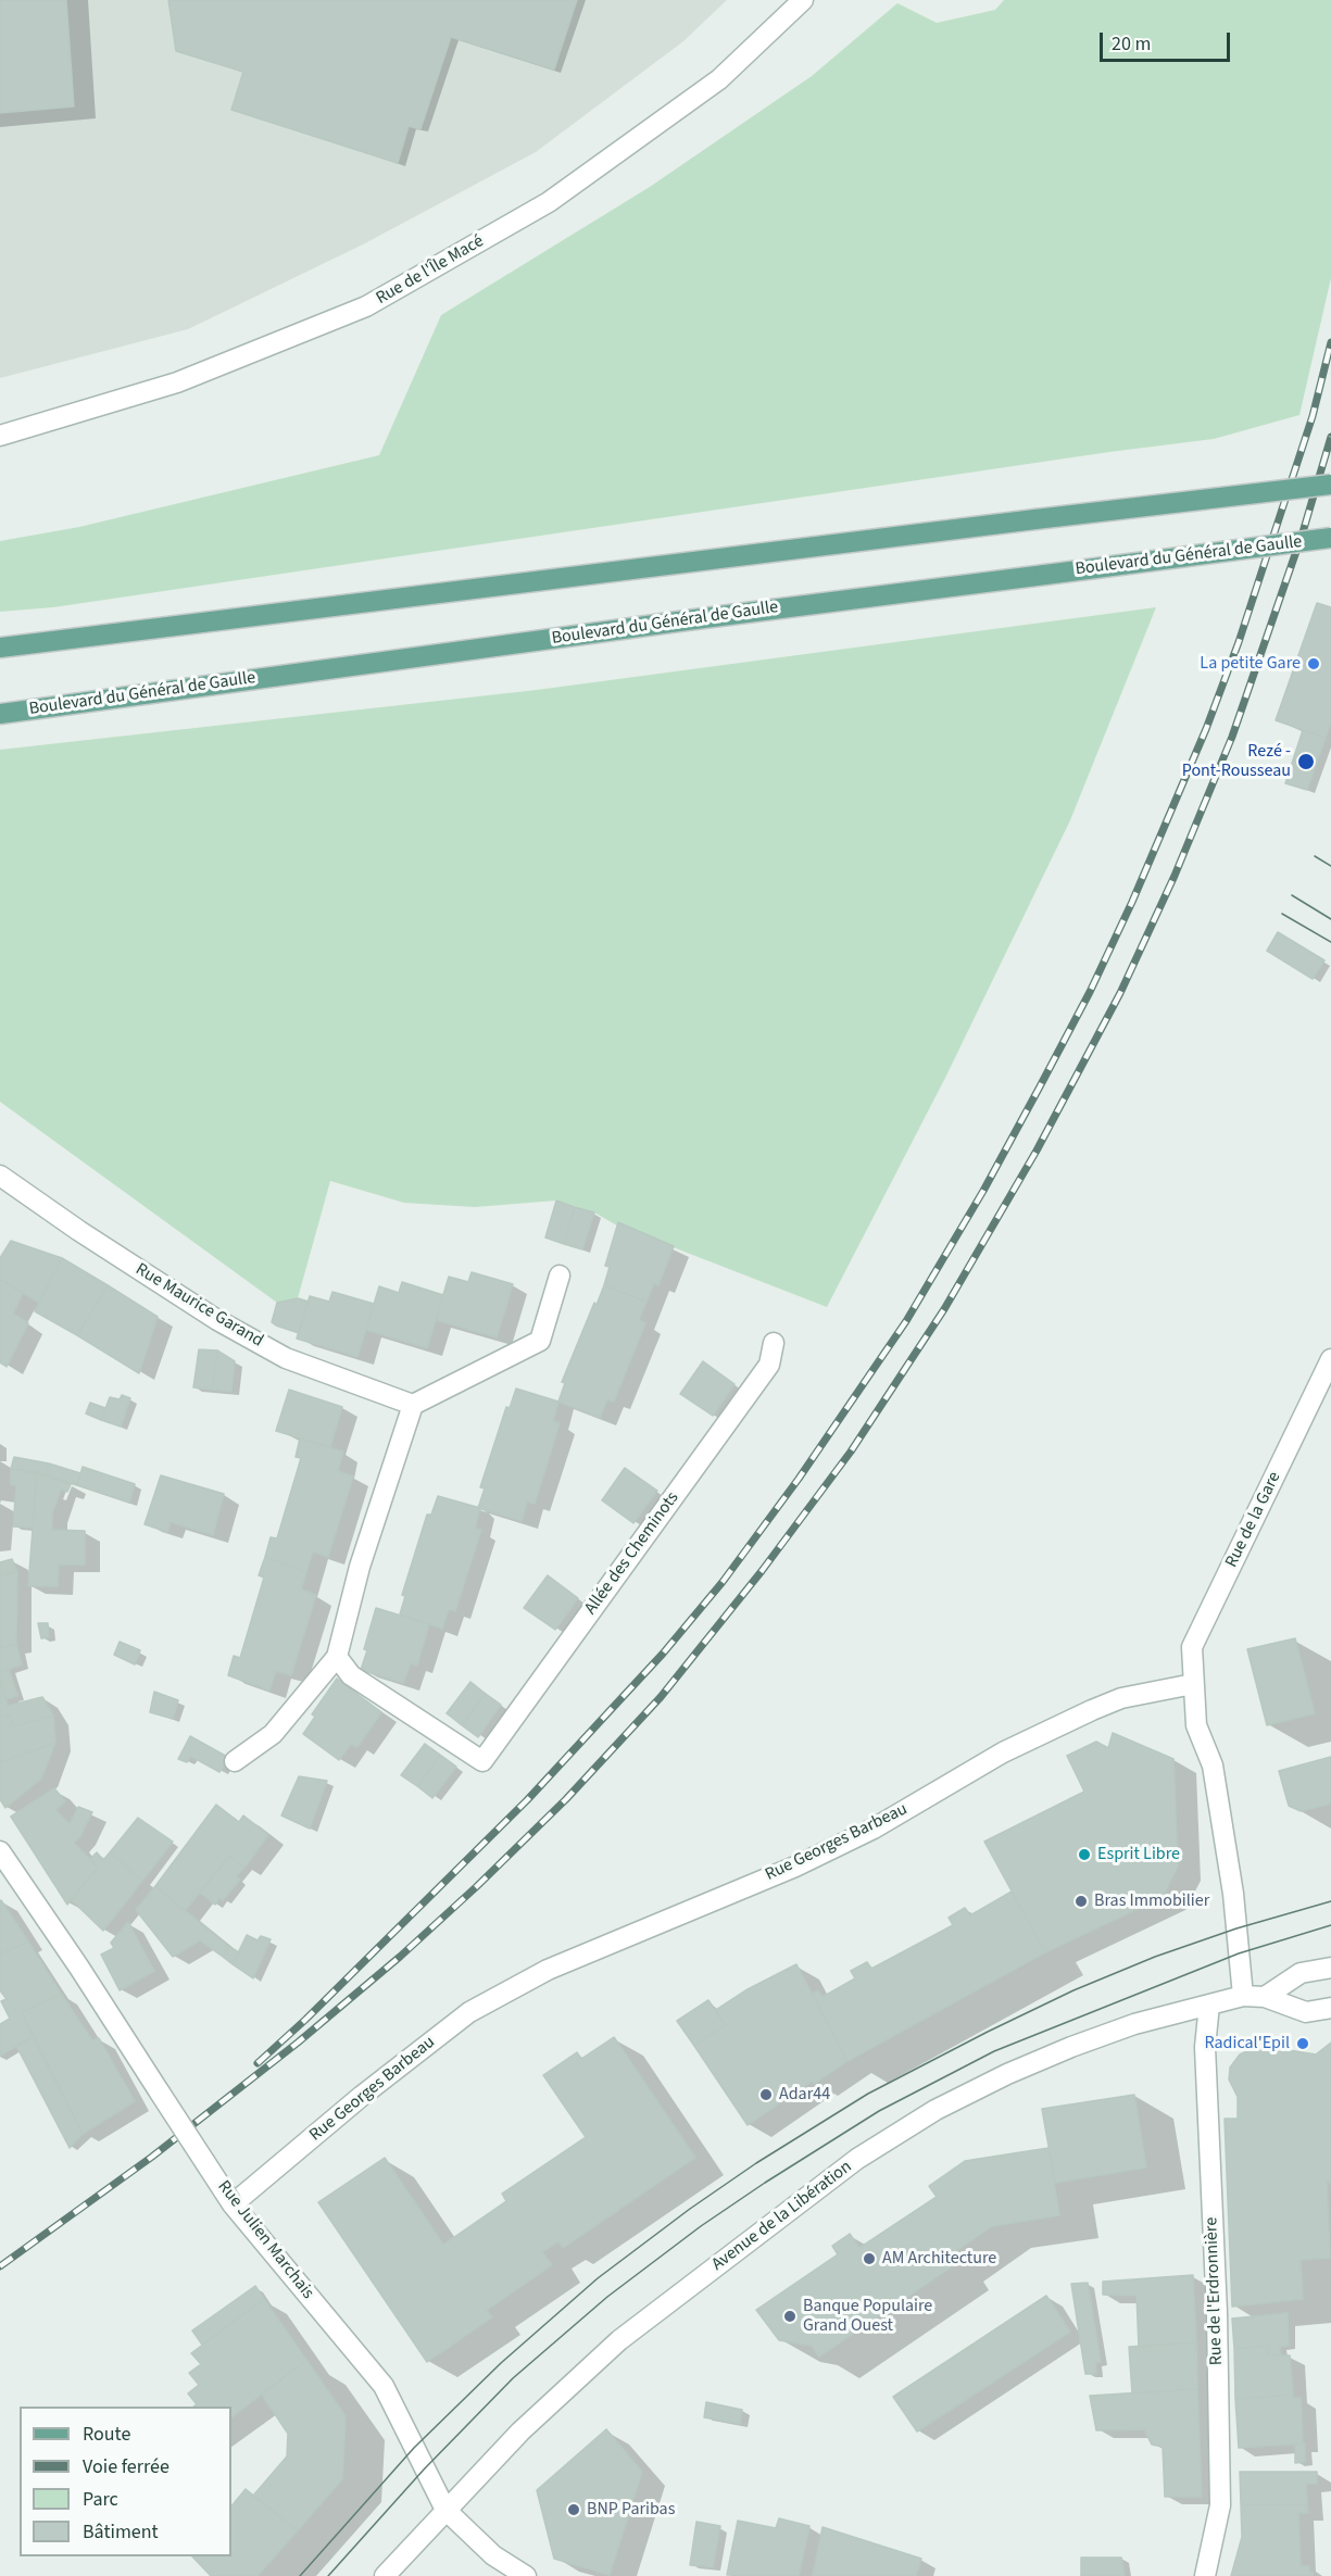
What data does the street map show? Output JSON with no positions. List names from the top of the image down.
{
  "streets": {
    "main road": ["Boulevard du Général de Gaulle"],
    "street": [
      "Rue de l'Île Macé",
      "Rue Maurice Garand",
      "Rue de la Gare",
      "Allée des Cheminots",
      "Rue Georges Barbeau",
      "Avenue de la Libération",
      "Rue Julien Marchais",
      "Rue de l'Erdronnière"
    ]
  },
  "crossings": [
    ["Rue de la Gare", "Rue Georges Barbeau"],
    ["Rue Georges Barbeau", "Rue Julien Marchais"],
    ["Avenue de la Libération", "Rue Julien Marchais"],
    ["Avenue de la Libération", "Rue de l'Erdronnière"]
  ],
  "places": [
    "La petite Gare",
    "Rezé - Pont-Rousseau",
    "Esprit Libre",
    "Bras Immobilier",
    "Radical'Epil",
    "Adar44",
    "AM Architecture",
    "Banque Populaire Grand Ouest",
    "BNP Paribas"
  ],
  "legend": [
    "Route",
    "Voie ferrée",
    "Parc",
    "Bâtiment"
  ],
  "scale_bar": "20 m"
}
